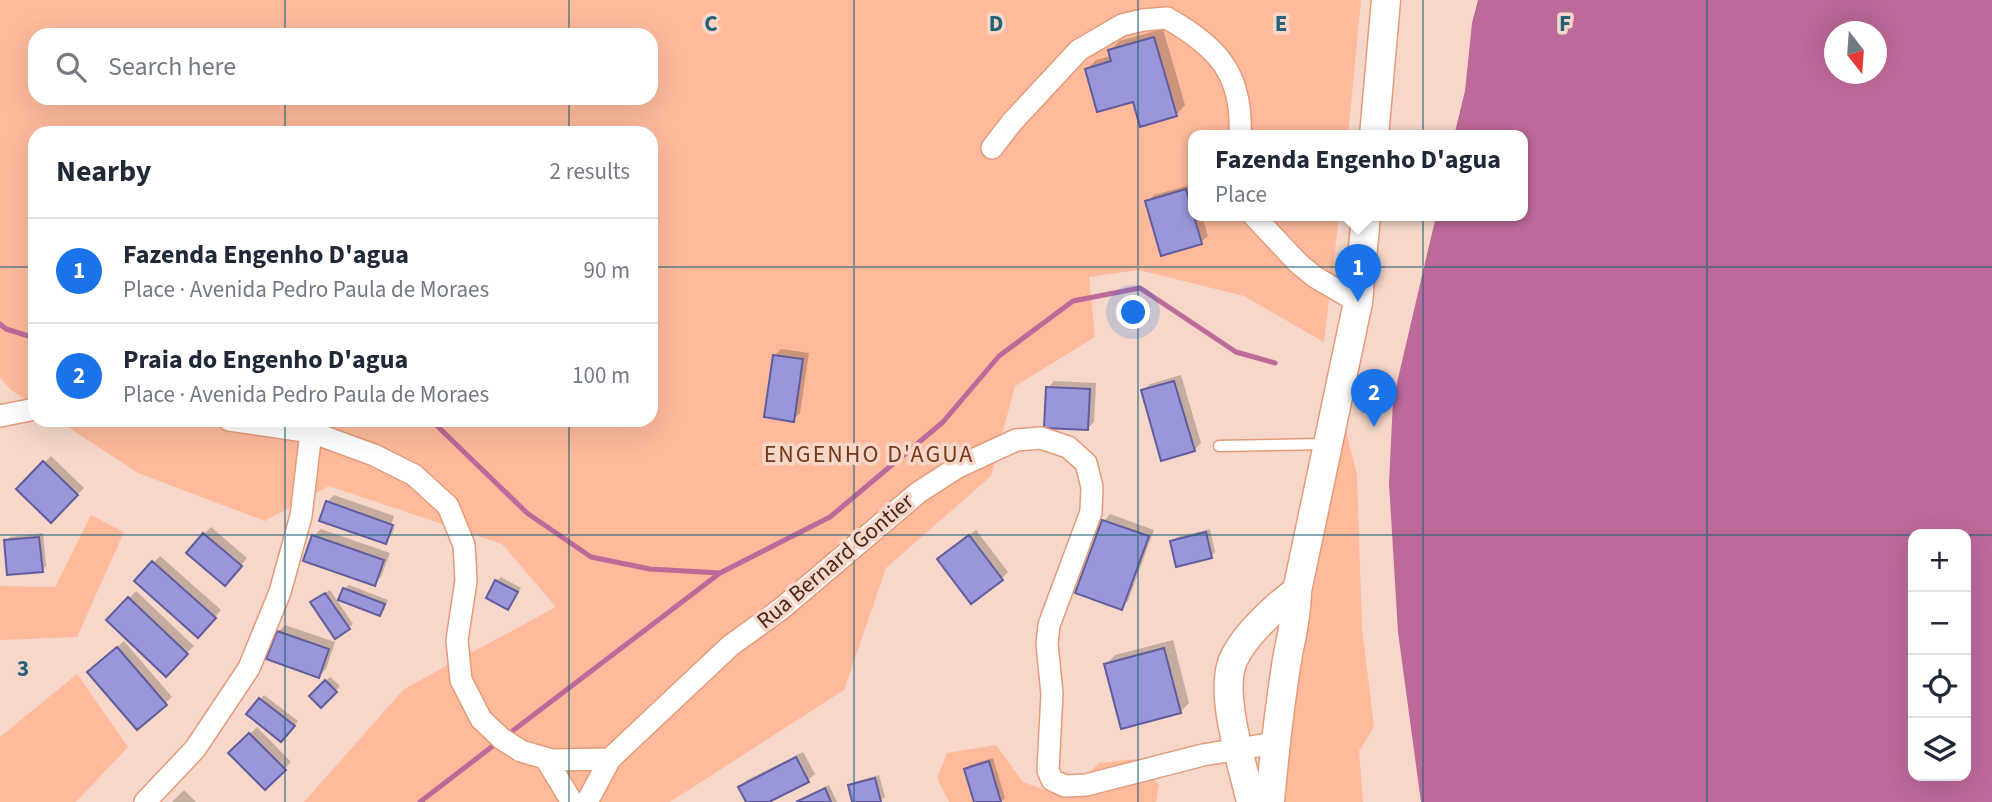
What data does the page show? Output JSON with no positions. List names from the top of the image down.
{
  "streets": {
    "street": ["Rua Bernard Gontier"]
  },
  "districts": ["ENGENHO D'AGUA"],
  "north": "bottom",
  "page": {
    "search": "Search here",
    "heading": ["Nearby", "2 results"],
    "popup": ["Fazenda Engenho D'agua", "Place"],
    "list": [
      {
        "mark": "1",
        "name": "Fazenda Engenho D'agua",
        "note": "Place · Avenida Pedro Paula de Moraes",
        "value": "90 m"
      },
      {
        "mark": "2",
        "name": "Praia do Engenho D'agua",
        "note": "Place · Avenida Pedro Paula de Moraes",
        "value": "100 m"
      }
    ],
    "pins": ["1", "2"],
    "map_buttons": ["+", "−"]
  },
  "grid": {
    "columns": [
      "C",
      "D",
      "E",
      "F"
    ],
    "rows": ["3"]
  }
}
